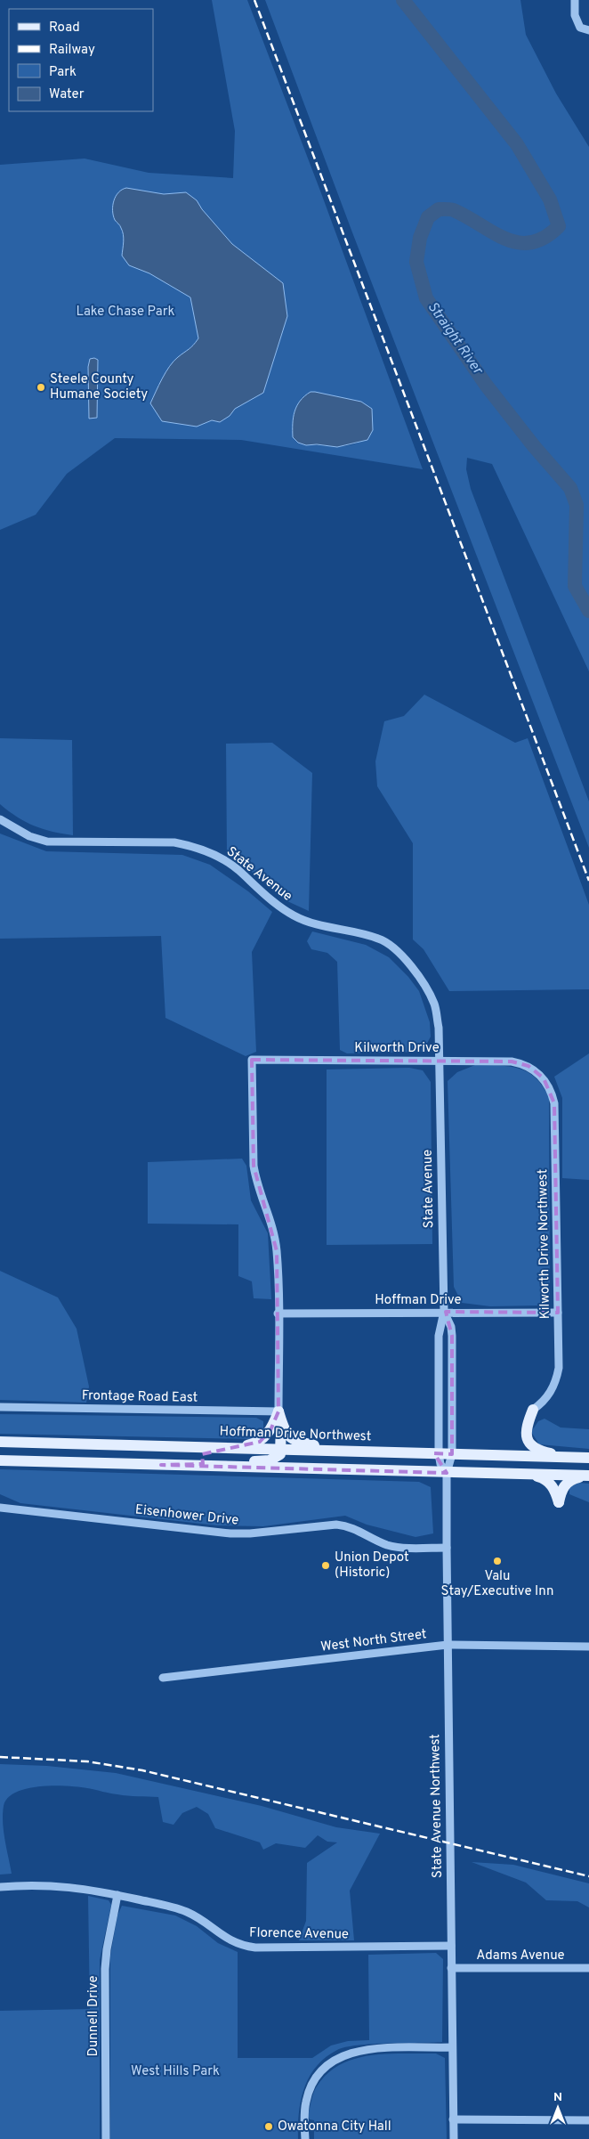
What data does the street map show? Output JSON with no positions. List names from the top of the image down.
{
  "streets": {
    "main road": ["Hoffman Drive Northwest"],
    "street": [
      "State Avenue",
      "Kilworth Drive",
      "Kilworth Drive Northwest",
      "Hoffman Drive",
      "Frontage Road East",
      "Eisenhower Drive",
      "West North Street",
      "State Avenue Northwest",
      "Florence Avenue",
      "Adams Avenue",
      "Dunnell Drive"
    ]
  },
  "crossings": [
    ["State Avenue", "Kilworth Drive"],
    ["State Avenue", "Hoffman Drive"],
    ["State Avenue", "State Avenue Northwest"],
    ["Kilworth Drive", "Kilworth Drive Northwest"],
    ["Kilworth Drive", "Hoffman Drive"],
    ["Kilworth Drive Northwest", "Hoffman Drive"],
    ["Hoffman Drive", "State Avenue Northwest"],
    ["Hoffman Drive Northwest", "State Avenue Northwest"],
    ["Eisenhower Drive", "State Avenue Northwest"],
    ["West North Street", "State Avenue Northwest"],
    ["State Avenue Northwest", "Florence Avenue"],
    ["State Avenue Northwest", "Adams Avenue"],
    ["Florence Avenue", "Dunnell Drive"]
  ],
  "water": ["Straight River"],
  "parks": ["Lake Chase Park", "West Hills Park"],
  "places": [
    "Steele County Humane Society",
    "Valu Stay/Executive Inn",
    "Union Depot (Historic)",
    "Owatonna City Hall"
  ],
  "legend": [
    "Road",
    "Railway",
    "Park",
    "Water"
  ],
  "north": "top"
}
